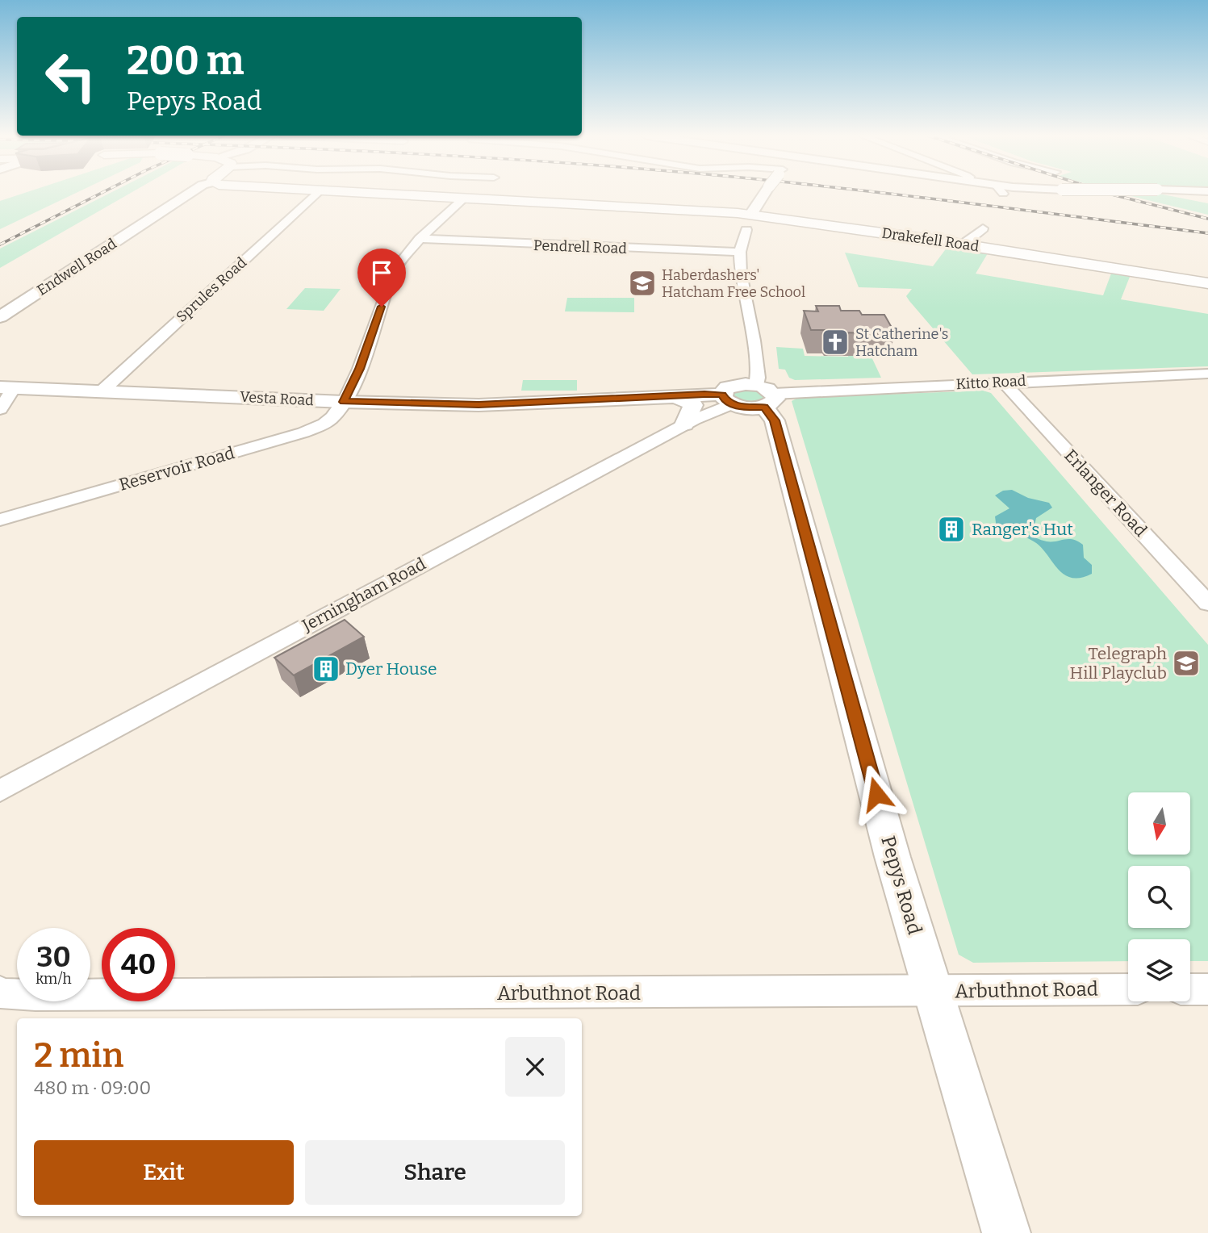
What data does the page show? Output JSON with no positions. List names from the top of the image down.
{
  "streets": {
    "main road": ["Drakefell Road"],
    "street": [
      "Pendrell Road",
      "Endwell Road",
      "Sprules Road",
      "Kitto Road",
      "Vesta Road",
      "Reservoir Road",
      "Erlanger Road",
      "Jerningham Road",
      "Pepys Road",
      "Arbuthnot Road"
    ]
  },
  "crossings": [
    ["Drakefell Road", "Reservoir Road"],
    ["Drakefell Road", "Pepys Road"],
    ["Pendrell Road", "Reservoir Road"],
    ["Pendrell Road", "Pepys Road"],
    ["Sprules Road", "Vesta Road"],
    ["Kitto Road", "Erlanger Road"],
    ["Kitto Road", "Pepys Road"],
    ["Vesta Road", "Reservoir Road"],
    ["Vesta Road", "Jerningham Road"],
    ["Pepys Road", "Arbuthnot Road"]
  ],
  "places": {
    "school or university": ["Haberdashers' Hatcham Free School", "Telegraph Hill Playclub"],
    "church": ["St Catherine's Hatcham"],
    "building": ["Ranger's Hut", "Dyer House"]
  },
  "north": "bottom",
  "page": {
    "turn": ["200 m", "Pepys Road"],
    "speed": "30 km/h",
    "limit": "40",
    "heading": ["2 min", "480 m · 09:00"],
    "buttons": ["Exit", "Share"]
  }
}
